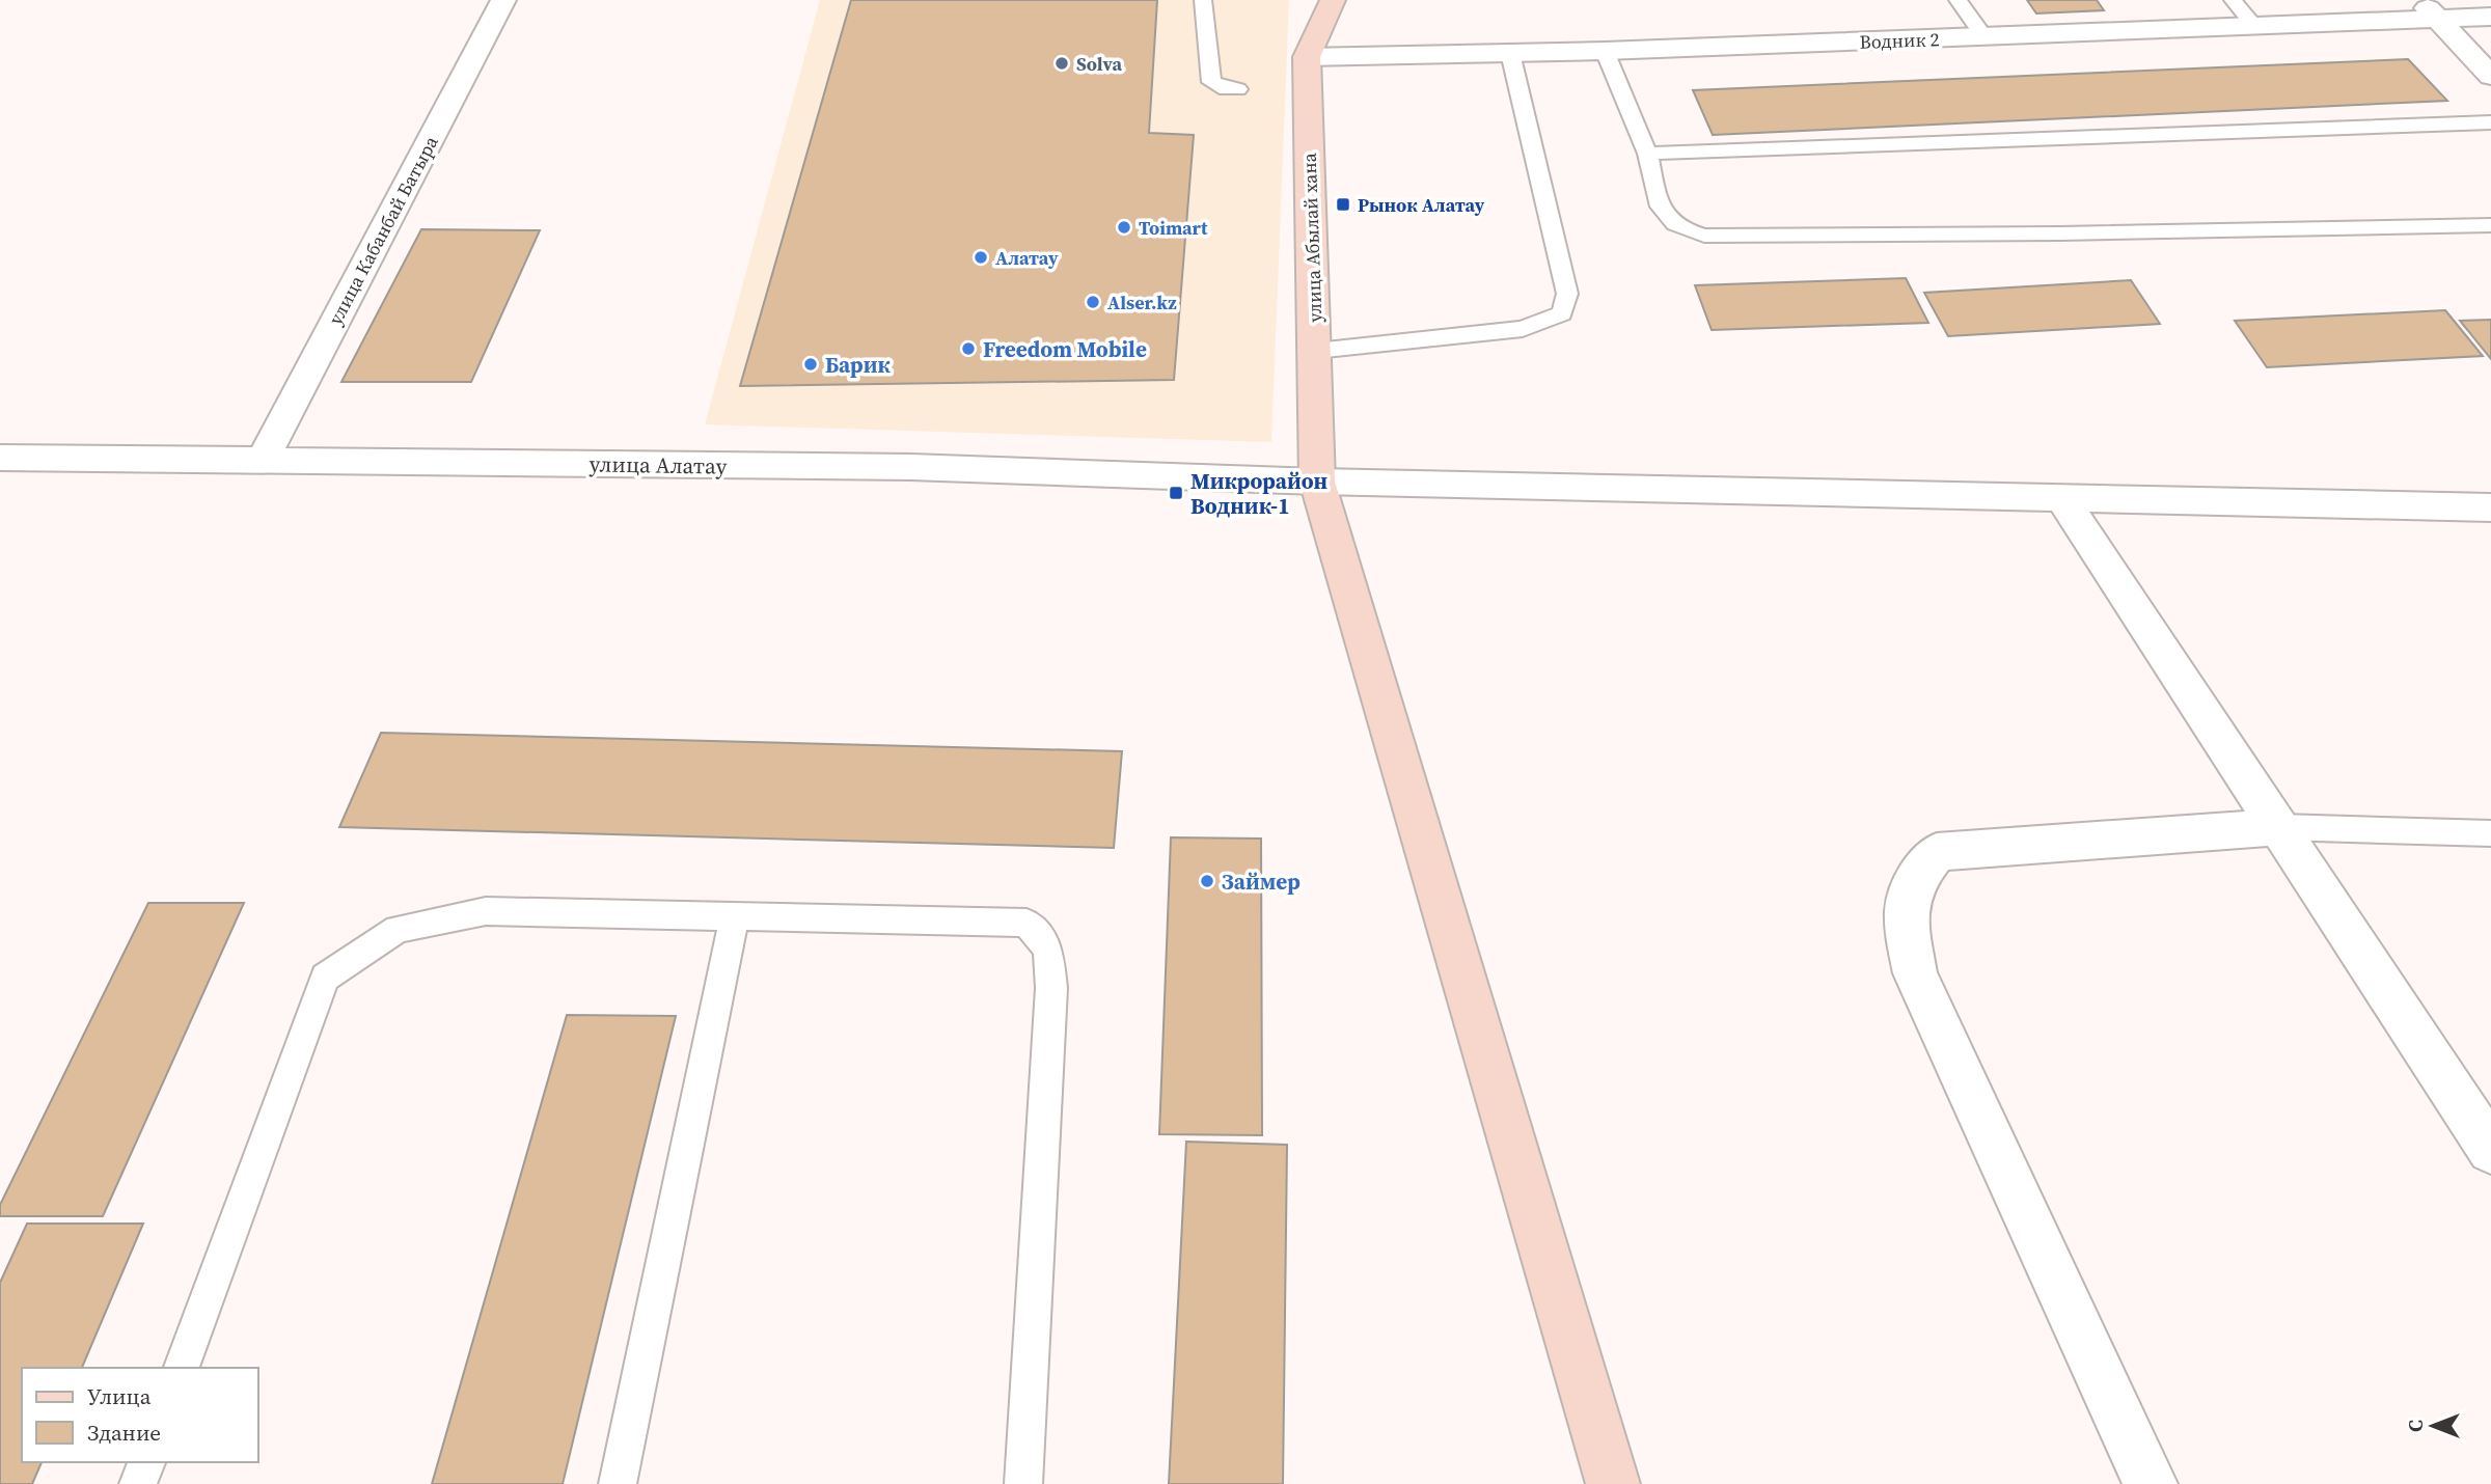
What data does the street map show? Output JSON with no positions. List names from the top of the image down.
{
  "streets": {
    "main road": ["улица Абылай хана"],
    "street": ["Водник 2", "улица Кабанбай Батыра", "улица Алатау"]
  },
  "crossings": [
    ["Водник 2", "улица Абылай хана"],
    ["улица Кабанбай Батыра", "улица Алатау"],
    ["улица Абылай хана", "улица Алатау"]
  ],
  "places": {
    "other": [
      "Solva",
      "Toimart",
      "Алатау",
      "Alser.kz",
      "Freedom Mobile",
      "Барик",
      "Займер"
    ],
    "transit": ["Рынок Алатау", "Микрорайон Водник-1"]
  },
  "legend": ["Улица", "Здание"],
  "north": "left"
}
